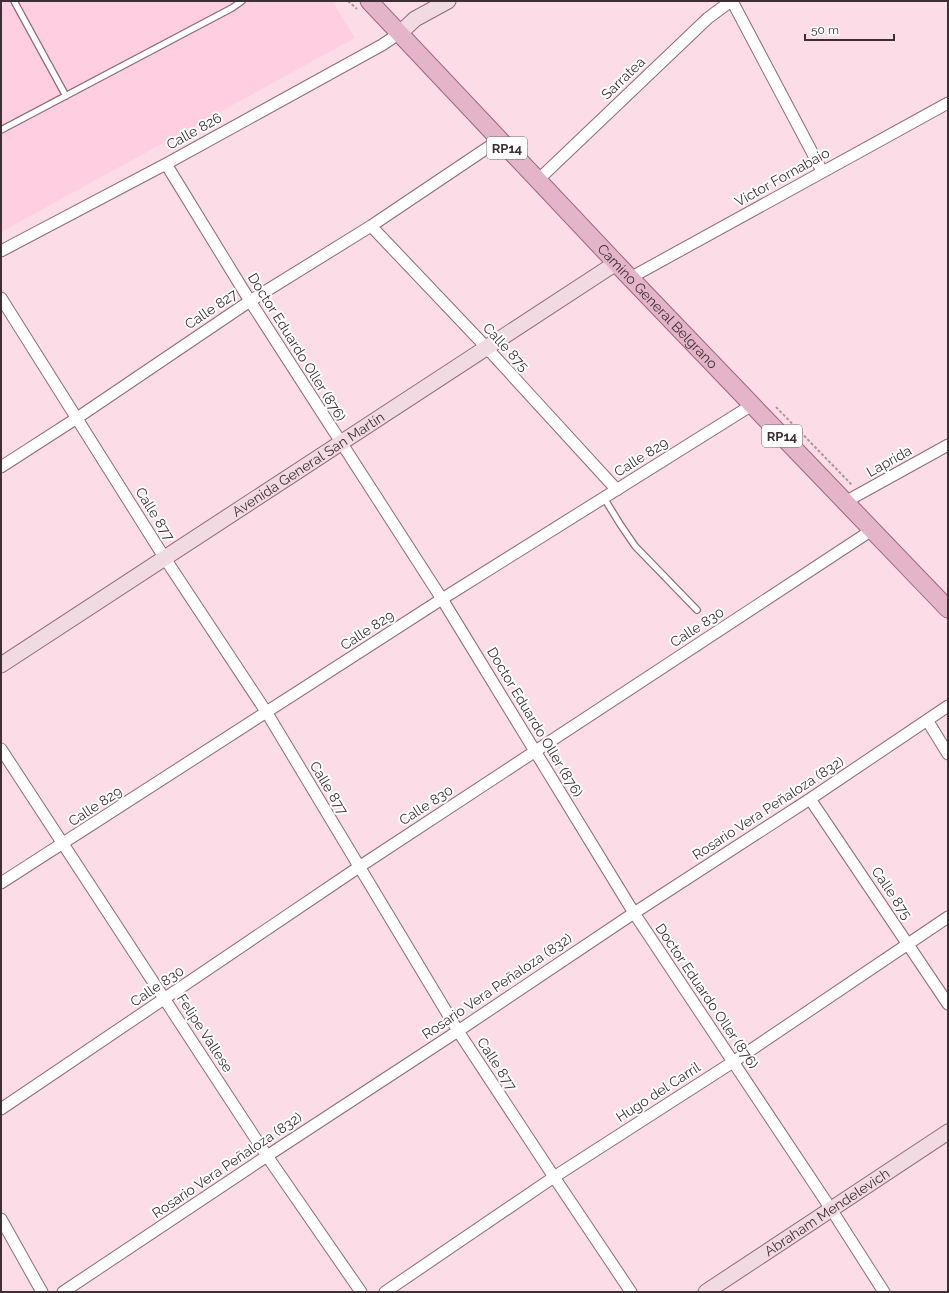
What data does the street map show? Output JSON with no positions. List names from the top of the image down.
{
  "streets": {
    "main road": [
      "RP14",
      "Camino General Belgrano",
      "Avenida General San Martín",
      "Abraham Mendelevich"
    ],
    "street": [
      "Sarratea",
      "Calle 826",
      "Víctor Fornabaio",
      "Calle 827",
      "Doctor Eduardo Oller (876)",
      "Calle 875",
      "Calle 829",
      "Laprida",
      "Calle 877",
      "Calle 830",
      "Rosario Vera Peñaloza (832)",
      "Felipe Vallese",
      "Hugo del Carril"
    ]
  },
  "crossings": [
    ["Sarratea", "Camino General Belgrano"],
    ["Calle 826", "Camino General Belgrano"],
    ["Calle 826", "Doctor Eduardo Oller (876)"],
    ["Víctor Fornabaio", "Camino General Belgrano"],
    ["Camino General Belgrano", "Calle 827"],
    ["Camino General Belgrano", "Calle 829"],
    ["Camino General Belgrano", "Laprida"],
    ["Camino General Belgrano", "Avenida General San Martín"],
    ["Camino General Belgrano", "Calle 830"],
    ["Calle 827", "Doctor Eduardo Oller (876)"],
    ["Calle 827", "Calle 875"],
    ["Calle 827", "Calle 877"],
    ["Doctor Eduardo Oller (876)", "Calle 829"],
    ["Doctor Eduardo Oller (876)", "Avenida General San Martín"],
    ["Doctor Eduardo Oller (876)", "Calle 830"],
    ["Doctor Eduardo Oller (876)", "Rosario Vera Peñaloza (832)"],
    ["Doctor Eduardo Oller (876)", "Hugo del Carril"],
    ["Doctor Eduardo Oller (876)", "Abraham Mendelevich"],
    ["Calle 875", "Calle 829"],
    ["Calle 875", "Avenida General San Martín"],
    ["Calle 875", "Rosario Vera Peñaloza (832)"],
    ["Calle 875", "Hugo del Carril"],
    ["Calle 829", "Calle 877"],
    ["Calle 829", "Felipe Vallese"],
    ["Avenida General San Martín", "Calle 877"],
    ["Calle 877", "Calle 830"],
    ["Calle 877", "Rosario Vera Peñaloza (832)"],
    ["Calle 877", "Hugo del Carril"],
    ["Calle 830", "Felipe Vallese"],
    ["Rosario Vera Peñaloza (832)", "Felipe Vallese"]
  ],
  "scale_bar": "50 m"
}
